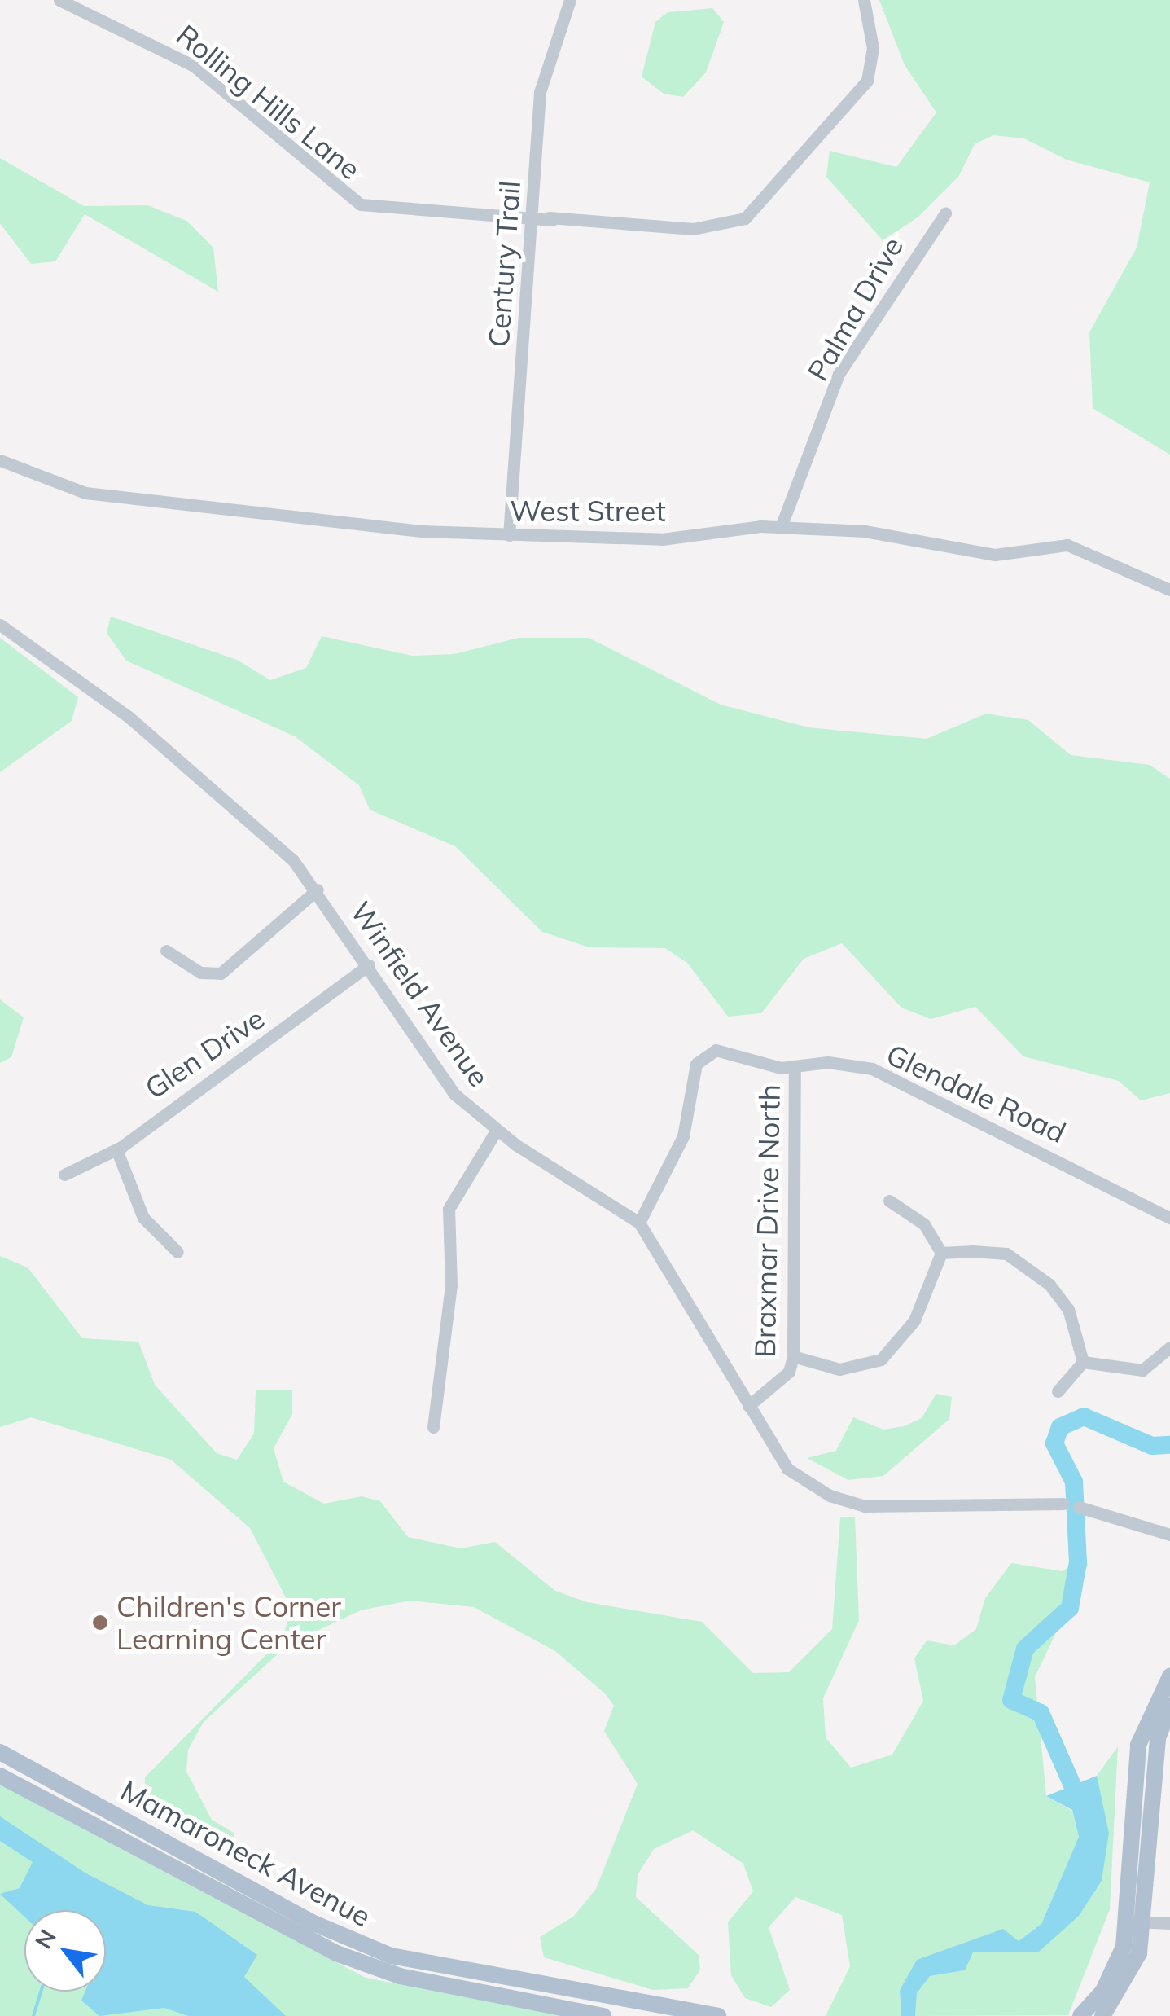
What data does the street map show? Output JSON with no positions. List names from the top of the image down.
{
  "streets": {
    "main road": ["Mamaroneck Avenue"],
    "street": [
      "Rolling Hills Lane",
      "Century Trail",
      "Palma Drive",
      "West Street",
      "Winfield Avenue",
      "Glen Drive",
      "Glendale Road",
      "Braxmar Drive North"
    ]
  },
  "crossings": [
    ["Rolling Hills Lane", "Century Trail"],
    ["Century Trail", "West Street"],
    ["Palma Drive", "West Street"],
    ["Winfield Avenue", "Glen Drive"],
    ["Winfield Avenue", "Glendale Road"],
    ["Winfield Avenue", "Braxmar Drive North"],
    ["Glendale Road", "Braxmar Drive North"]
  ],
  "places": ["Children's Corner Learning Center"],
  "north": "top left"
}
